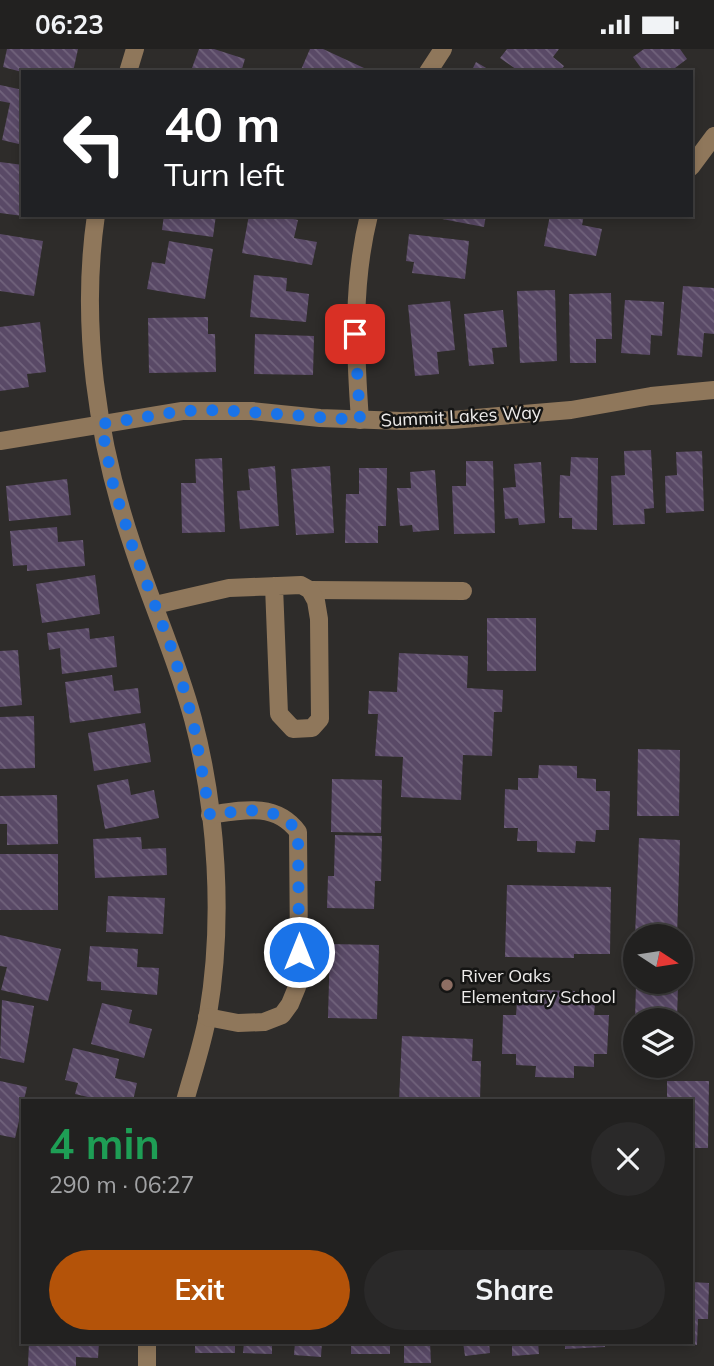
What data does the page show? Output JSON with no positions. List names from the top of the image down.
{
  "streets": {
    "street": ["Summit Lakes Way"]
  },
  "places": ["River Oaks Elementary School"],
  "north": "right",
  "page": {
    "status": "06:23",
    "turn": ["40 m", "Turn left"],
    "heading": ["4 min", "290 m · 06:27"],
    "buttons": ["Exit", "Share"]
  }
}
